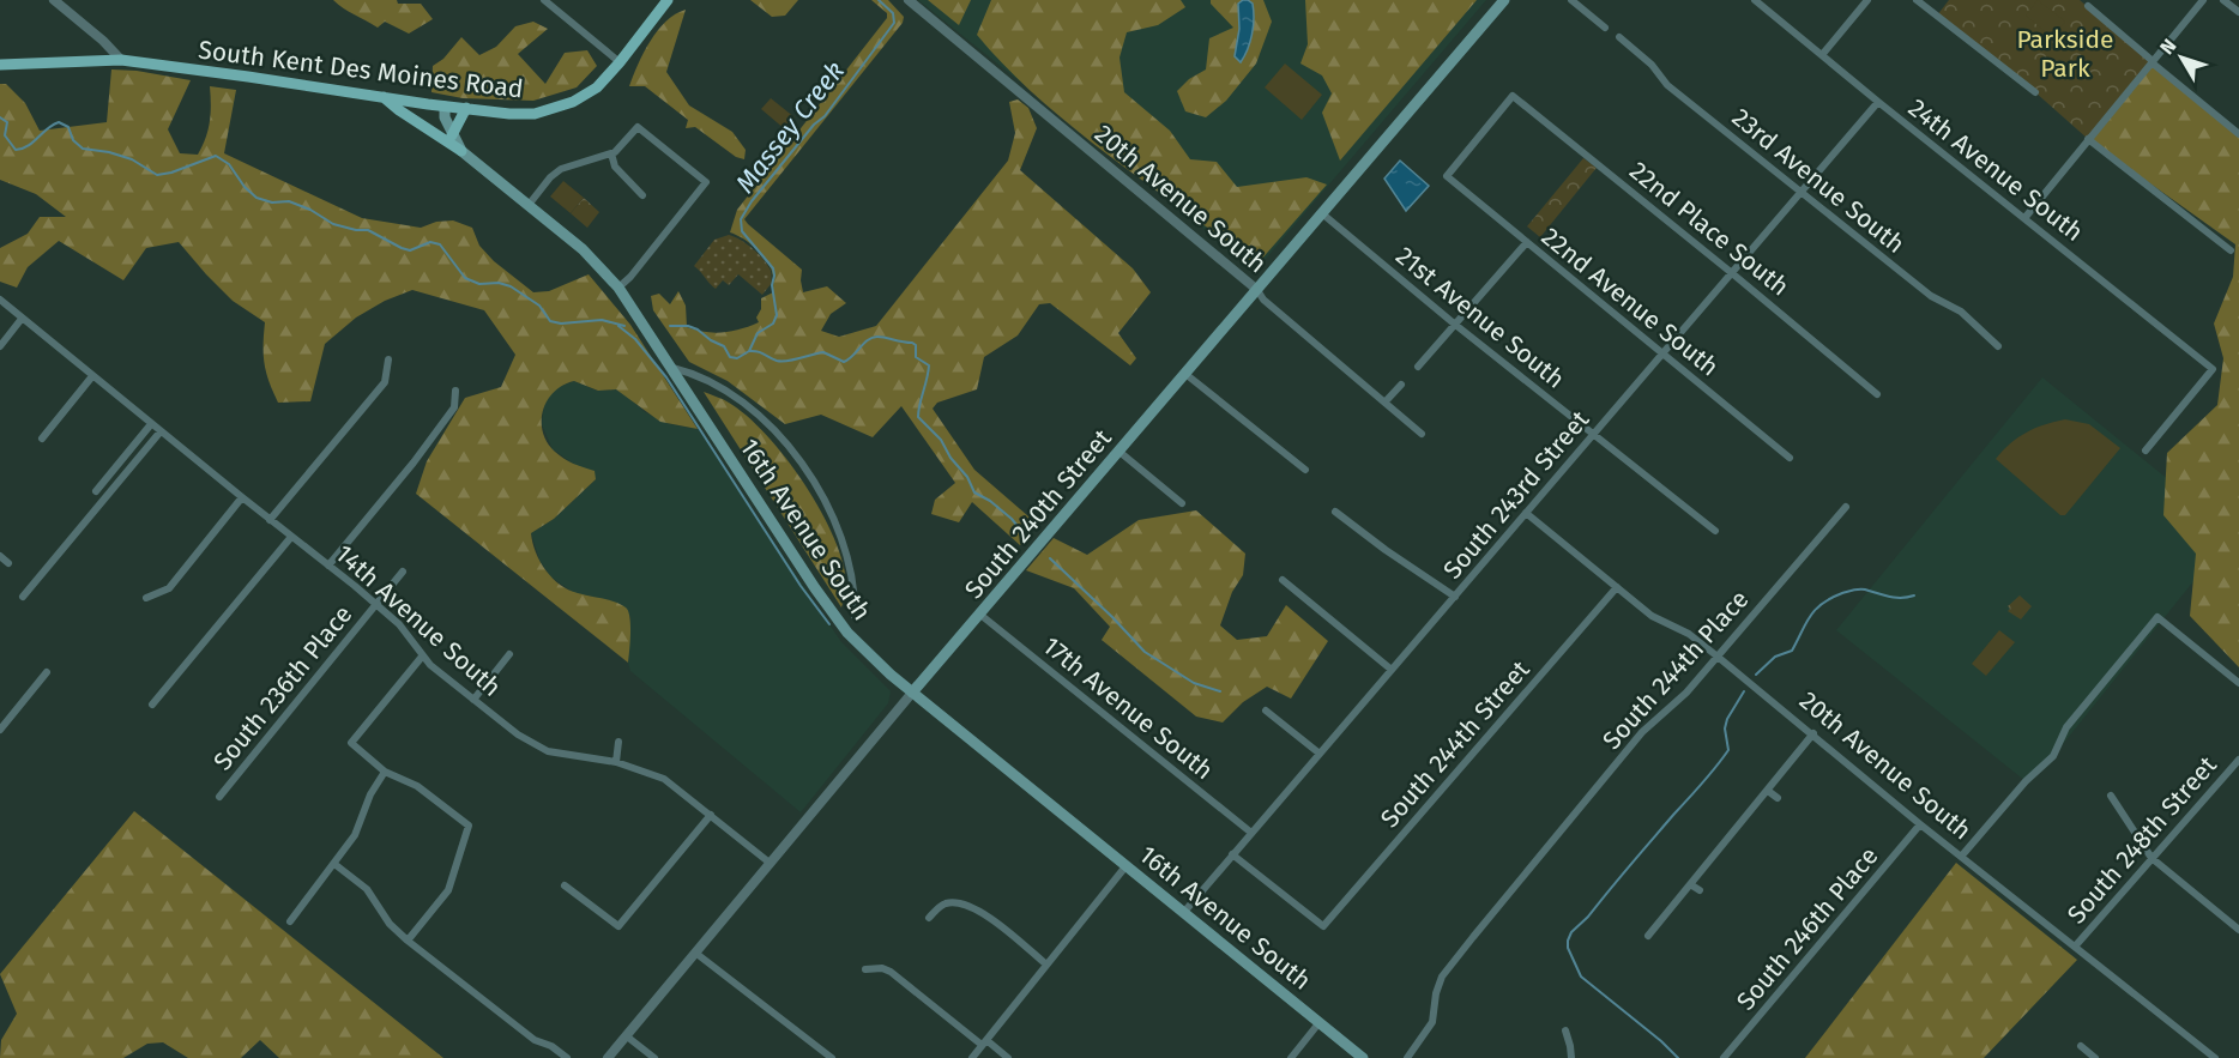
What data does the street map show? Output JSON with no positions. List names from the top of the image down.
{
  "streets": {
    "main road": ["South Kent Des Moines Road", "South 240th Street", "16th Avenue South"],
    "street": [
      "24th Avenue South",
      "23rd Avenue South",
      "20th Avenue South",
      "22nd Place South",
      "22nd Avenue South",
      "21st Avenue South",
      "South 243rd Street",
      "14th Avenue South",
      "South 244th Place",
      "South 236th Place",
      "17th Avenue South",
      "South 244th Street",
      "South 248th Street",
      "South 246th Place"
    ]
  },
  "crossings": [
    ["South Kent Des Moines Road", "16th Avenue South"],
    ["24th Avenue South", "South 243rd Street"],
    ["23rd Avenue South", "South 243rd Street"],
    ["20th Avenue South", "South 243rd Street"],
    ["20th Avenue South", "South 240th Street"],
    ["20th Avenue South", "South 244th Place"],
    ["20th Avenue South", "South 244th Street"],
    ["20th Avenue South", "South 248th Street"],
    ["20th Avenue South", "South 246th Place"],
    ["22nd Place South", "22nd Avenue South"],
    ["22nd Place South", "South 243rd Street"],
    ["22nd Avenue South", "South 243rd Street"],
    ["21st Avenue South", "South 243rd Street"],
    ["21st Avenue South", "South 240th Street"],
    ["South 243rd Street", "16th Avenue South"],
    ["South 243rd Street", "17th Avenue South"],
    ["South 243rd Street", "South 244th Street"],
    ["South 240th Street", "16th Avenue South"],
    ["South 240th Street", "14th Avenue South"],
    ["South 240th Street", "17th Avenue South"],
    ["14th Avenue South", "South 236th Place"]
  ],
  "water": ["Massey Creek"],
  "parks": ["Parkside Park"],
  "north": "top left"
}
